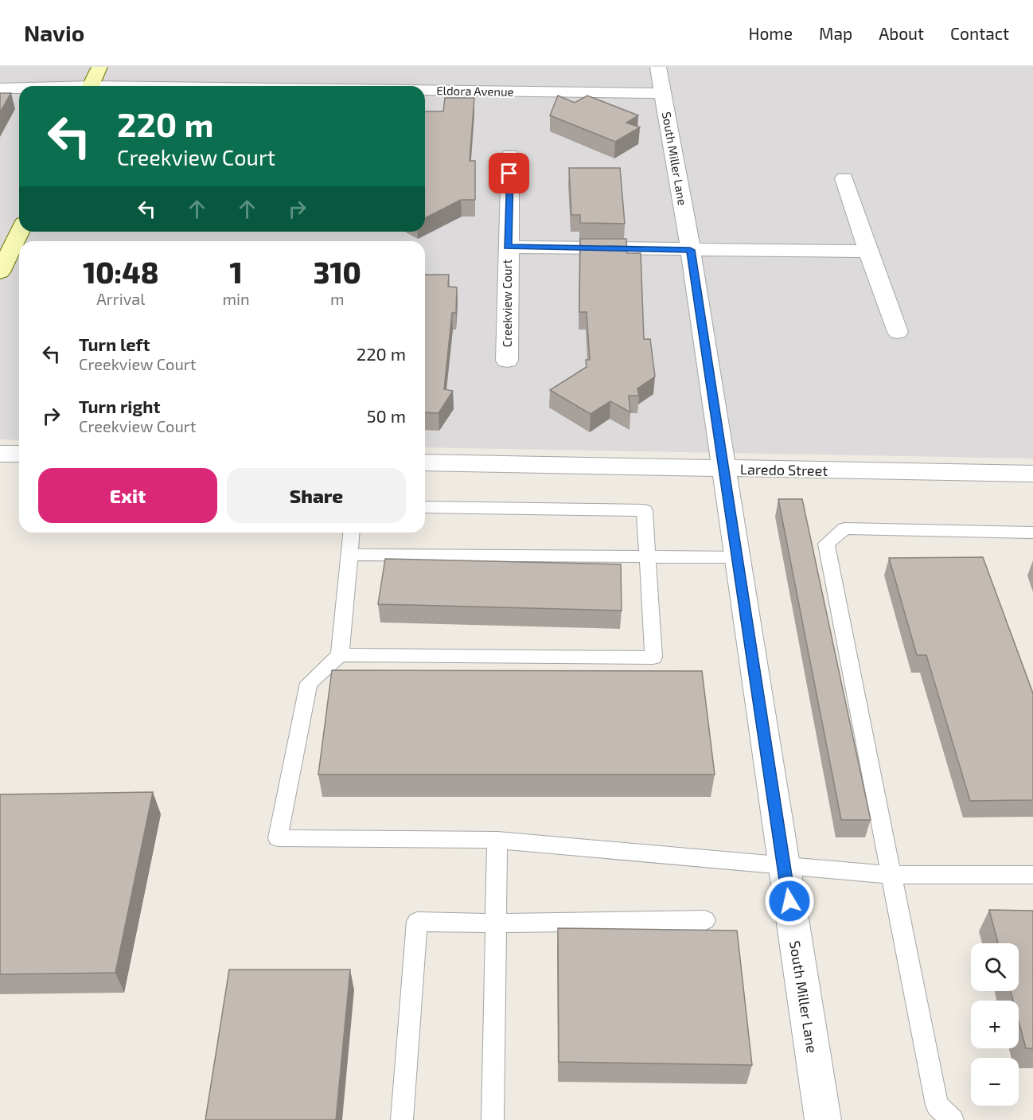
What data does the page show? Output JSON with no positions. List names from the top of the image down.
{
  "streets": {
    "street": [
      "Eldora Avenue",
      "South Miller Lane",
      "Creekview Court",
      "Laredo Street"
    ]
  },
  "crossings": [
    ["Eldora Avenue", "South Miller Lane"],
    ["South Miller Lane", "Creekview Court"],
    ["South Miller Lane", "Laredo Street"]
  ],
  "page": {
    "header": "Navio",
    "nav": [
      "Home",
      "Map",
      "About",
      "Contact"
    ],
    "turn": ["220 m", "Creekview Court"],
    "eta": [
      "10:48",
      "Arrival",
      "1",
      "min",
      "310",
      "m"
    ],
    "list": [
      {
        "name": "Turn left",
        "note": "Creekview Court",
        "value": "220 m"
      },
      {
        "name": "Turn right",
        "note": "Creekview Court",
        "value": "50 m"
      }
    ],
    "buttons": ["Exit", "Share"],
    "map_buttons": ["+", "−"]
  }
}
